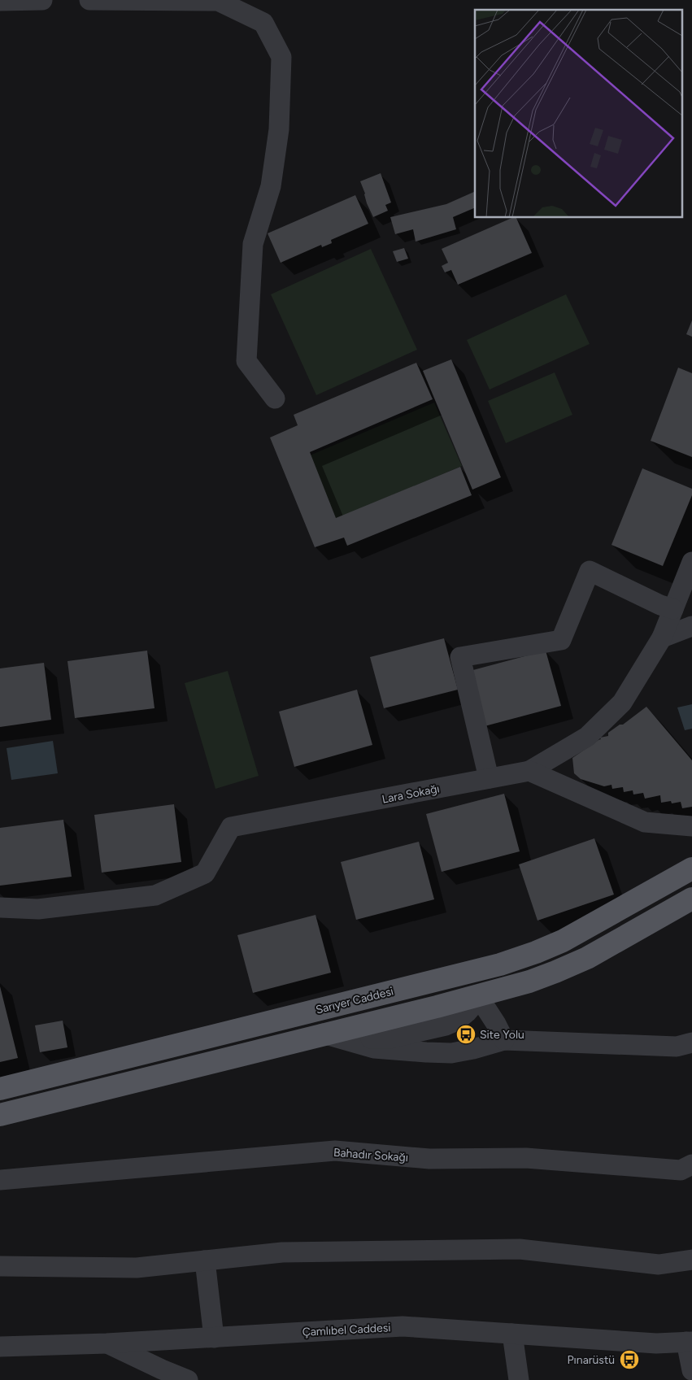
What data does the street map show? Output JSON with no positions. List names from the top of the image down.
{
  "streets": {
    "main road": ["Sarıyer Caddesi"],
    "street": ["Lara Sokağı", "Bahadır Sokağı", "Çamlıbel Caddesi"]
  },
  "places": {
    "bus stop": ["Site Yolu", "Pınarüstü"]
  }
}
